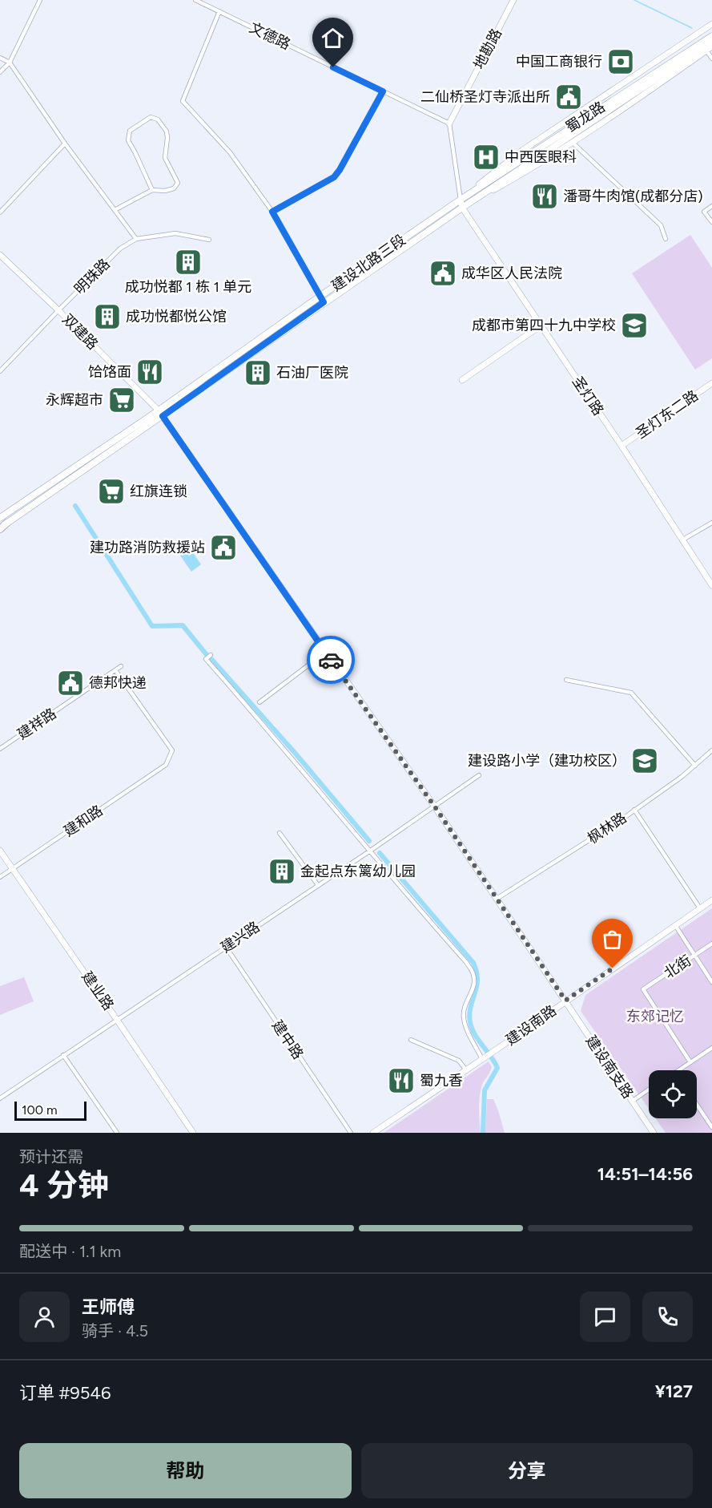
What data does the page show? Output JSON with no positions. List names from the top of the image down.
{
  "streets": {
    "main road": ["蜀龙路", "建设北路三段"],
    "street": [
      "文德路",
      "地勘路",
      "明珠路",
      "双建路",
      "圣灯路",
      "圣灯东二路",
      "建祥路",
      "建和路",
      "枫林路",
      "建兴路",
      "北街",
      "建业路",
      "建设南路",
      "建中路",
      "建设南支路"
    ]
  },
  "crossings": [
    ["文德路", "地勘路"],
    ["蜀龙路", "建设北路三段"],
    ["建设北路三段", "双建路"],
    ["建设北路三段", "圣灯路"],
    ["明珠路", "双建路"],
    ["双建路", "建设南支路"],
    ["圣灯路", "圣灯东二路"],
    ["建祥路", "建和路"],
    ["建和路", "建业路"],
    ["枫林路", "建设南支路"],
    ["建兴路", "建业路"],
    ["建兴路", "建中路"],
    ["建兴路", "建设南支路"],
    ["建设南路", "建设南支路"]
  ],
  "parks": ["东郊记忆"],
  "places": {
    "bank": ["中国工商银行"],
    "public building": [
      "二仙桥圣灯寺派出所",
      "成华区人民法院",
      "建功路消防救援站",
      "德邦快递"
    ],
    "hospital": ["中西医眼科"],
    "restaurant": ["潘哥牛肉馆(成都分店)", "饸饹面", "蜀九香"],
    "building": [
      "成功悦都 1 栋 1 单元",
      "成功悦都悦公馆",
      "石油厂医院",
      "金起点东篱幼儿园"
    ],
    "school or university": ["成都市第四十九中学校", "建设路小学（建功校区）"],
    "supermarket": ["永辉超市", "红旗连锁"]
  },
  "scale_bar": "100 m",
  "page": {
    "scale": "100 m",
    "heading": ["4 分钟", "预计还需", "14:51–14:56"],
    "panel": [
      "王师傅",
      "骑手 · 4.5",
      "订单 #9546",
      "¥127"
    ],
    "bar": "配送中 · 1.1 km",
    "buttons": ["帮助", "分享"]
  }
}
